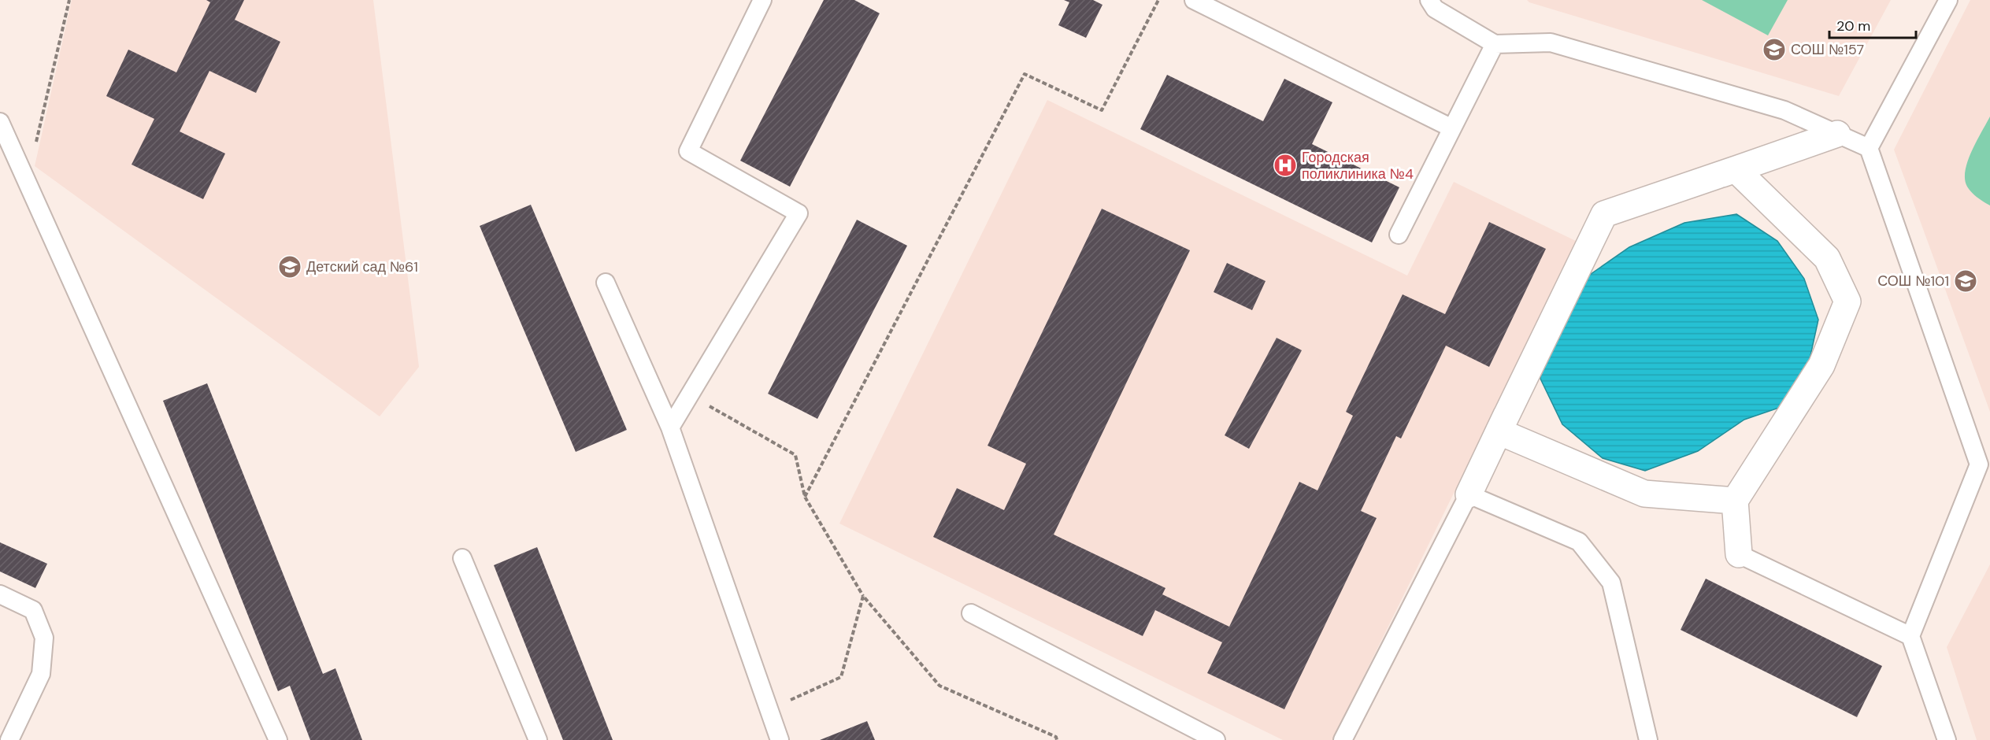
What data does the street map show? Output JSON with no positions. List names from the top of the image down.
{
  "places": {
    "school or university": ["СОШ №157", "Детский сад №61", "СОШ №101"],
    "hospital": ["Городская поликлиника №4"]
  },
  "scale_bar": "20 m"
}
